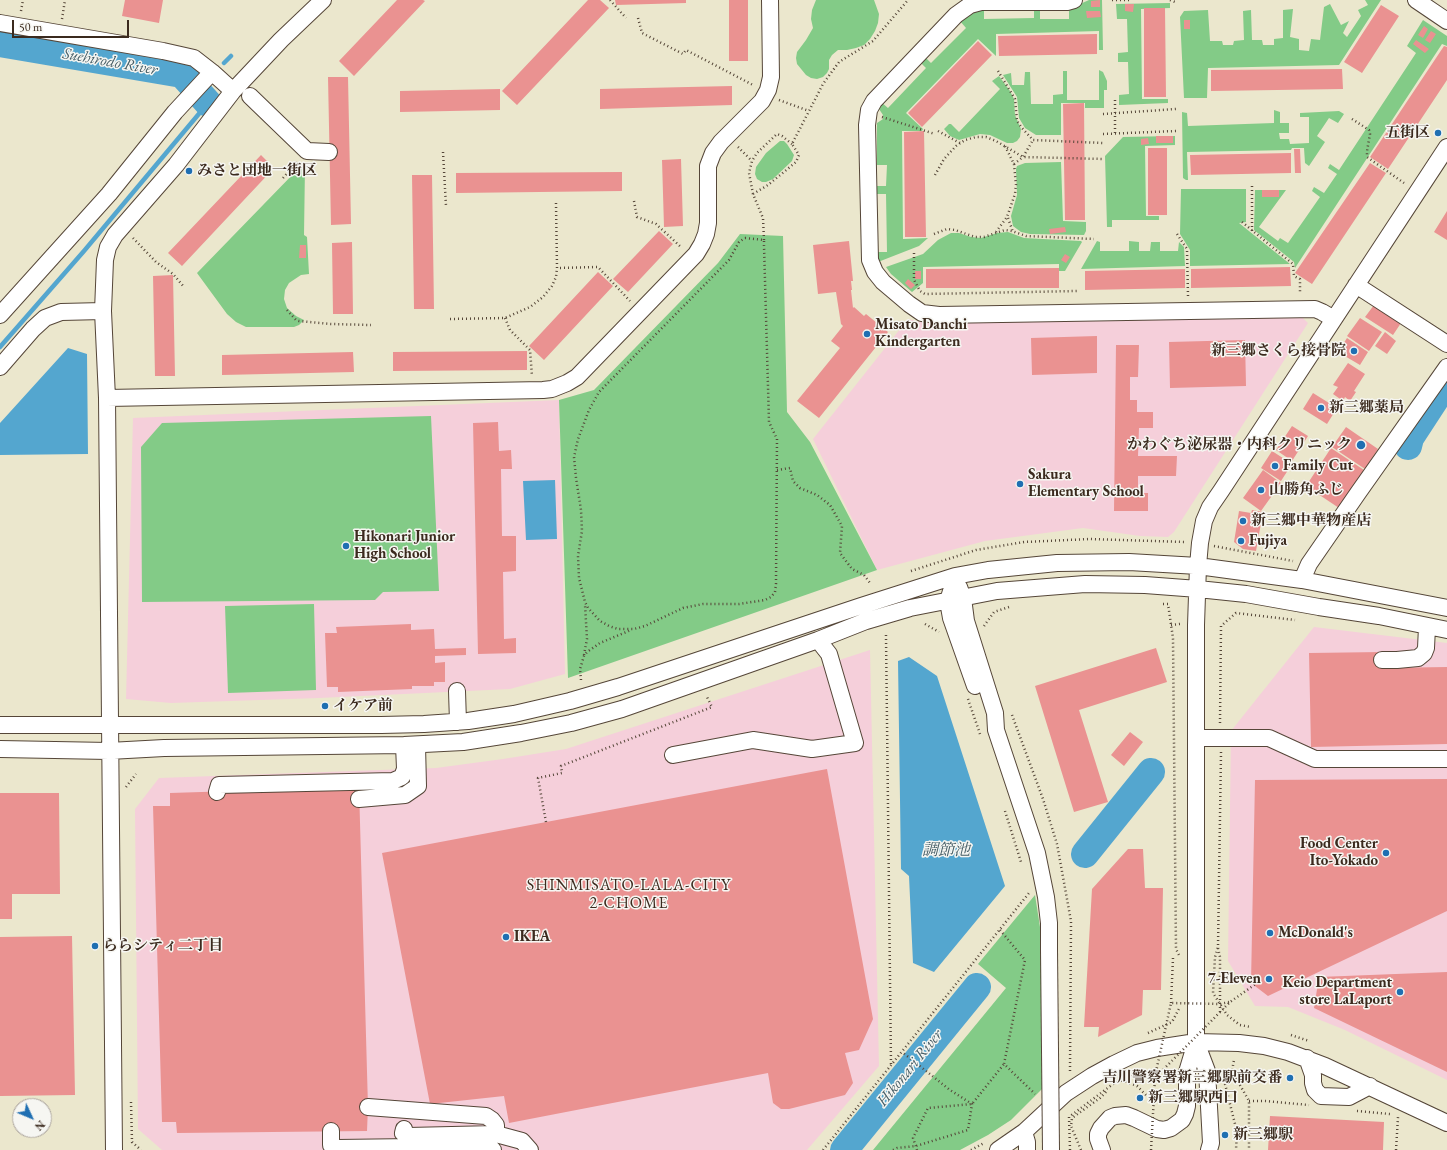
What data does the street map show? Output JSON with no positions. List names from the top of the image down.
{
  "districts": ["SHINMISATO-LALA-CITY 2-CHOME"],
  "water": ["Suehirodo River", "調節池", "Hikonari River"],
  "places": [
    "五街区",
    "みさと団地一街区",
    "Misato Danchi Kindergarten",
    "新三郷さくら接骨院",
    "新三郷薬局",
    "かわぐち泌尿器・内科クリニック",
    "Family Cut",
    "Sakura Elementary School",
    "山勝角ふじ",
    "新三郷中華物産店",
    "Fujiya",
    "Hikonari Junior High School",
    "イケア前",
    "Food Center Ito-Yokado",
    "McDonald's",
    "IKEA",
    "ららシティ二丁目",
    "7-Eleven",
    "Keio Department store LaLaport",
    "吉川警察署新三郷駅前交番",
    "新三郷駅西口",
    "新三郷駅"
  ],
  "scale_bar": "50 m",
  "north": "bottom right"
}
